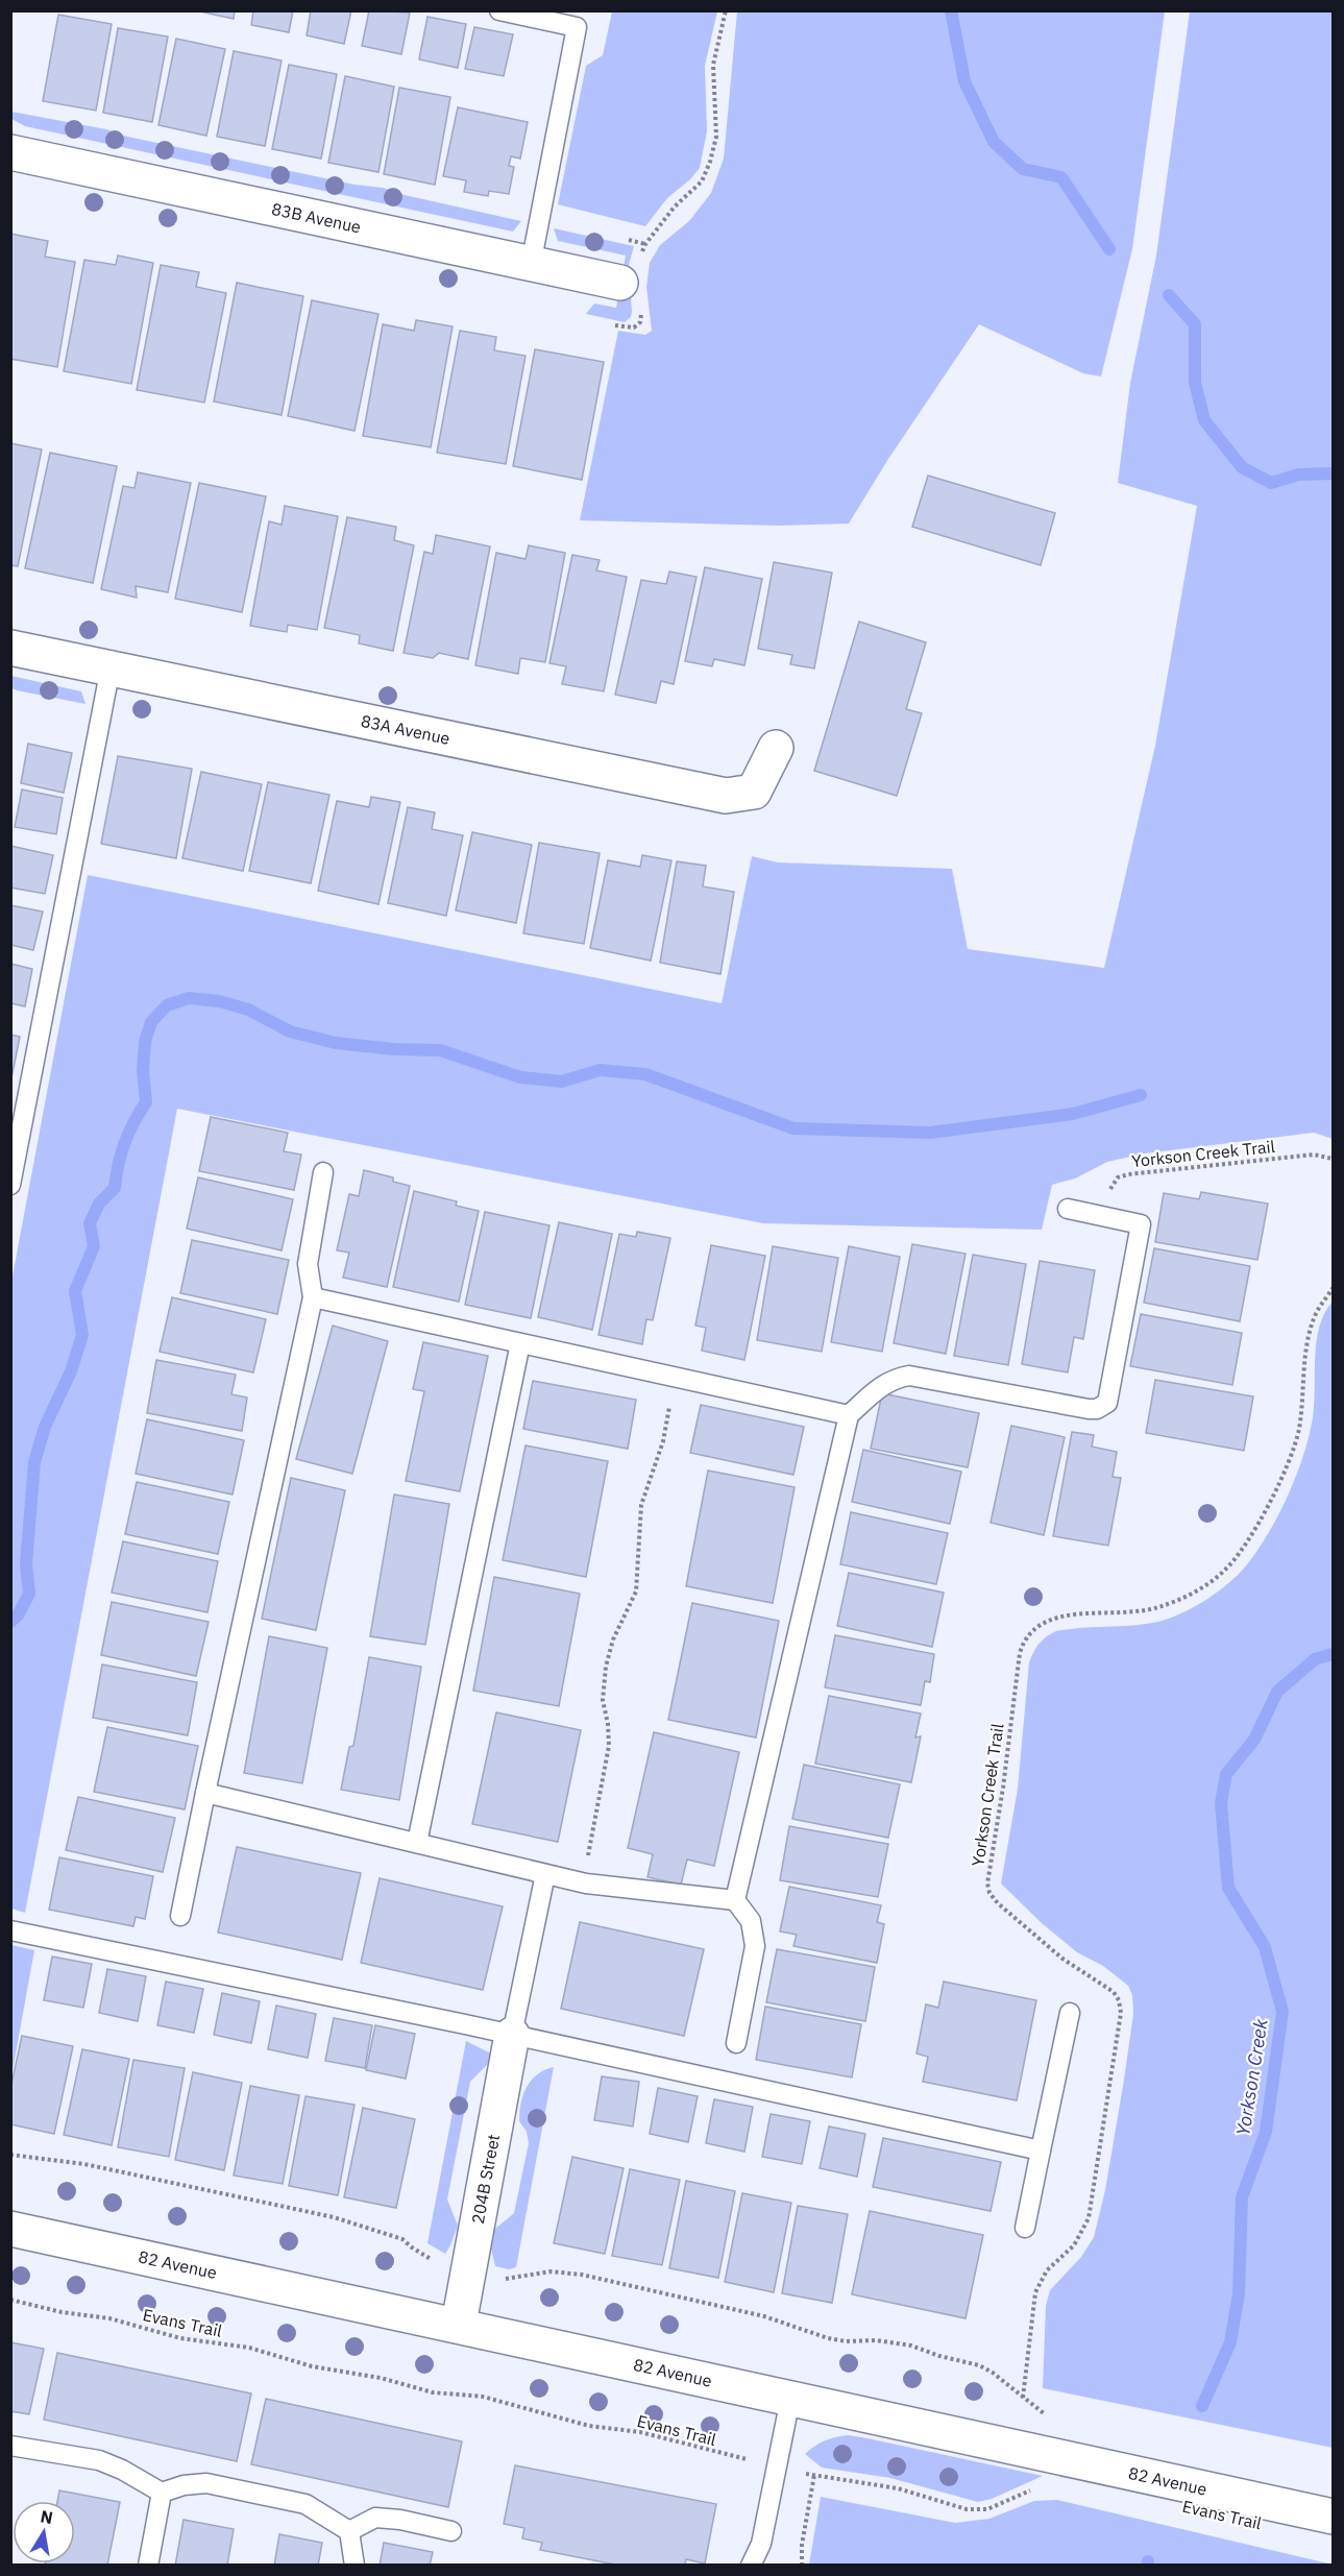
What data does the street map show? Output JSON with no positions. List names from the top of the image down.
{
  "streets": {
    "street": [
      "83B Avenue",
      "83A Avenue",
      "204B Street",
      "82 Avenue"
    ],
    "path": ["Yorkson Creek Trail", "Evans Trail"]
  },
  "crossings": [
    ["204B Street", "82 Avenue"]
  ],
  "water": ["Yorkson Creek"],
  "north": "top"
}
